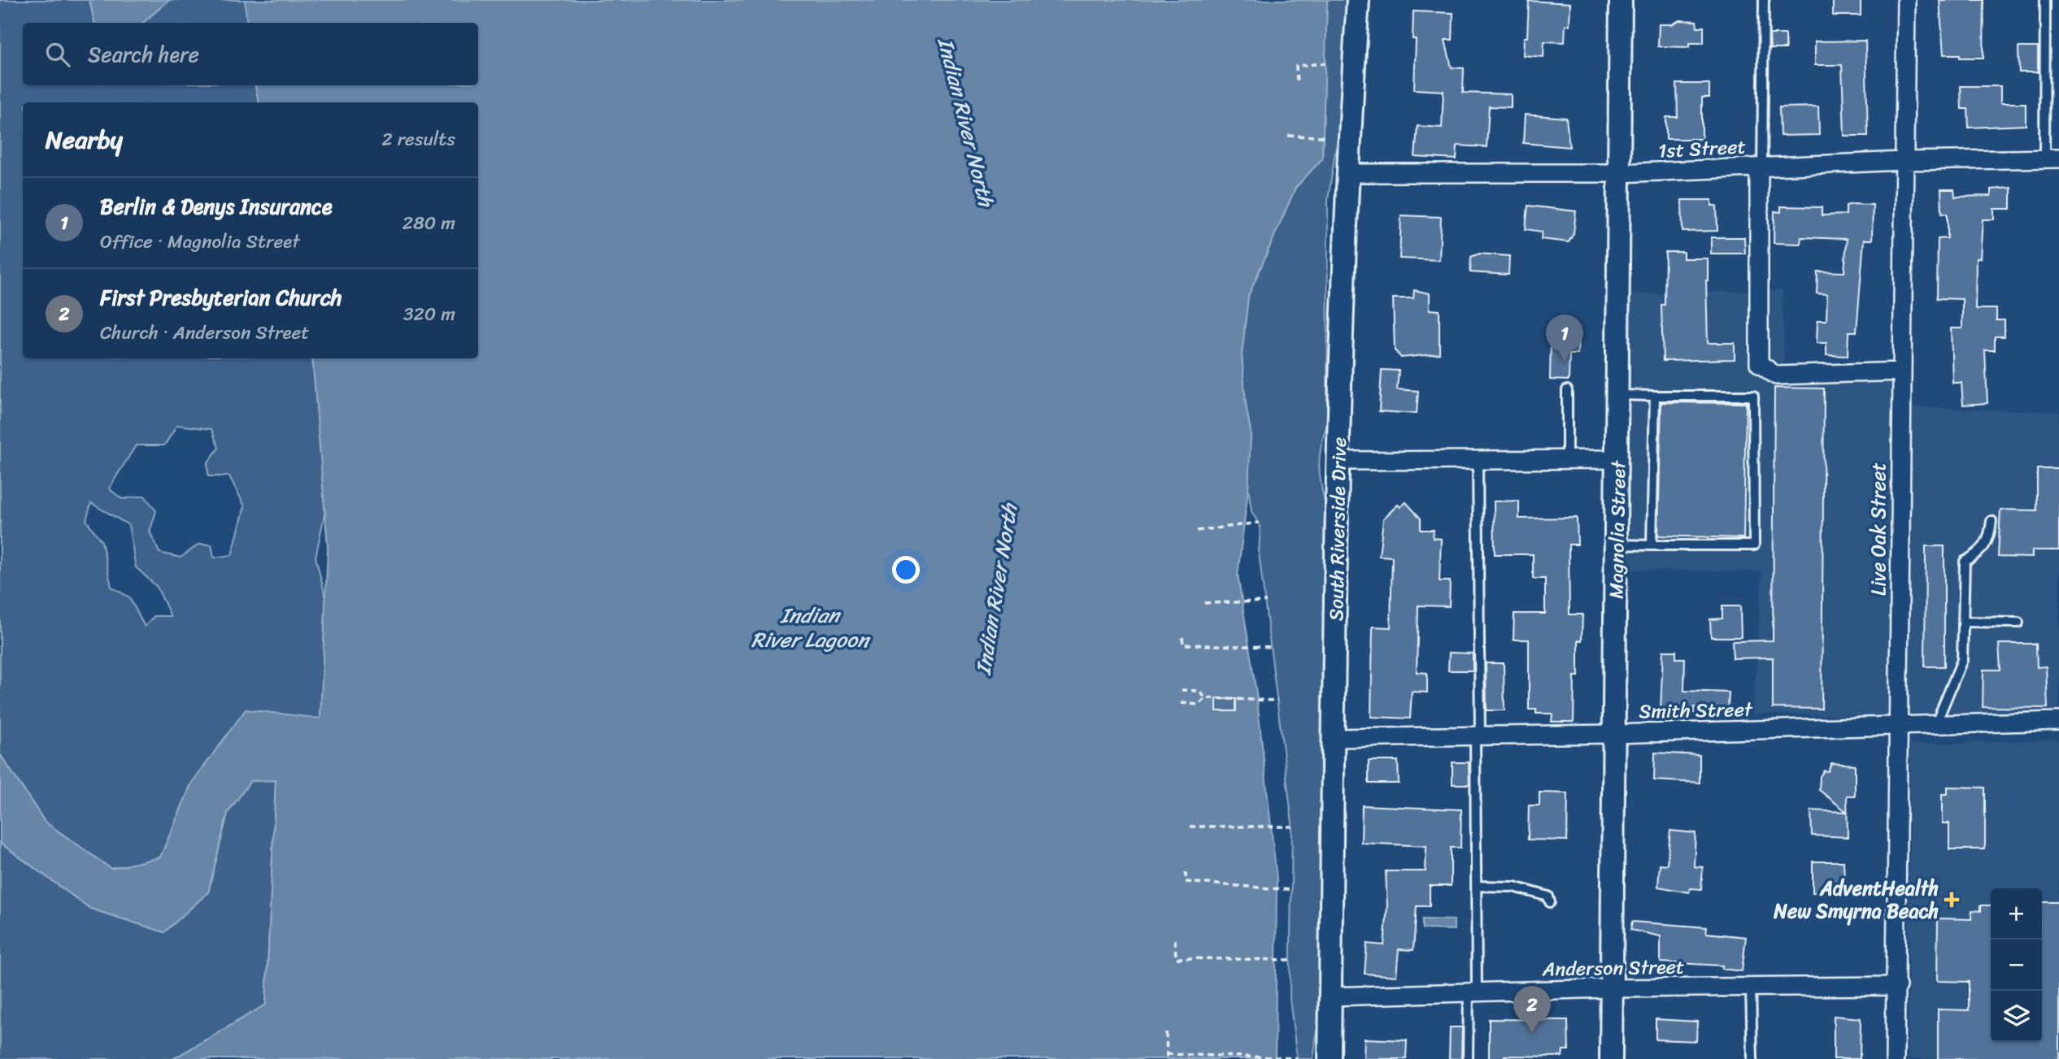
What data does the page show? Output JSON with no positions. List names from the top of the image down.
{
  "streets": {
    "street": [
      "1st Street",
      "South Riverside Drive",
      "Live Oak Street",
      "Magnolia Street",
      "Smith Street",
      "Anderson Street"
    ]
  },
  "crossings": [
    ["1st Street", "South Riverside Drive"],
    ["1st Street", "Live Oak Street"],
    ["1st Street", "Magnolia Street"],
    ["South Riverside Drive", "Smith Street"],
    ["South Riverside Drive", "Anderson Street"],
    ["Live Oak Street", "Smith Street"],
    ["Live Oak Street", "Anderson Street"],
    ["Magnolia Street", "Smith Street"],
    ["Magnolia Street", "Anderson Street"]
  ],
  "water": ["Indian River North", "Indian River Lagoon"],
  "places": {
    "health": ["AdventHealth New Smyrna Beach"]
  },
  "page": {
    "search": "Search here",
    "heading": ["Nearby", "2 results"],
    "list": [
      {
        "mark": "1",
        "name": "Berlin & Denys Insurance",
        "note": "Office · Magnolia Street",
        "value": "280 m"
      },
      {
        "mark": "2",
        "name": "First Presbyterian Church",
        "note": "Church · Anderson Street",
        "value": "320 m"
      }
    ],
    "pins": ["1", "2"],
    "map_buttons": ["+", "−"]
  }
}
